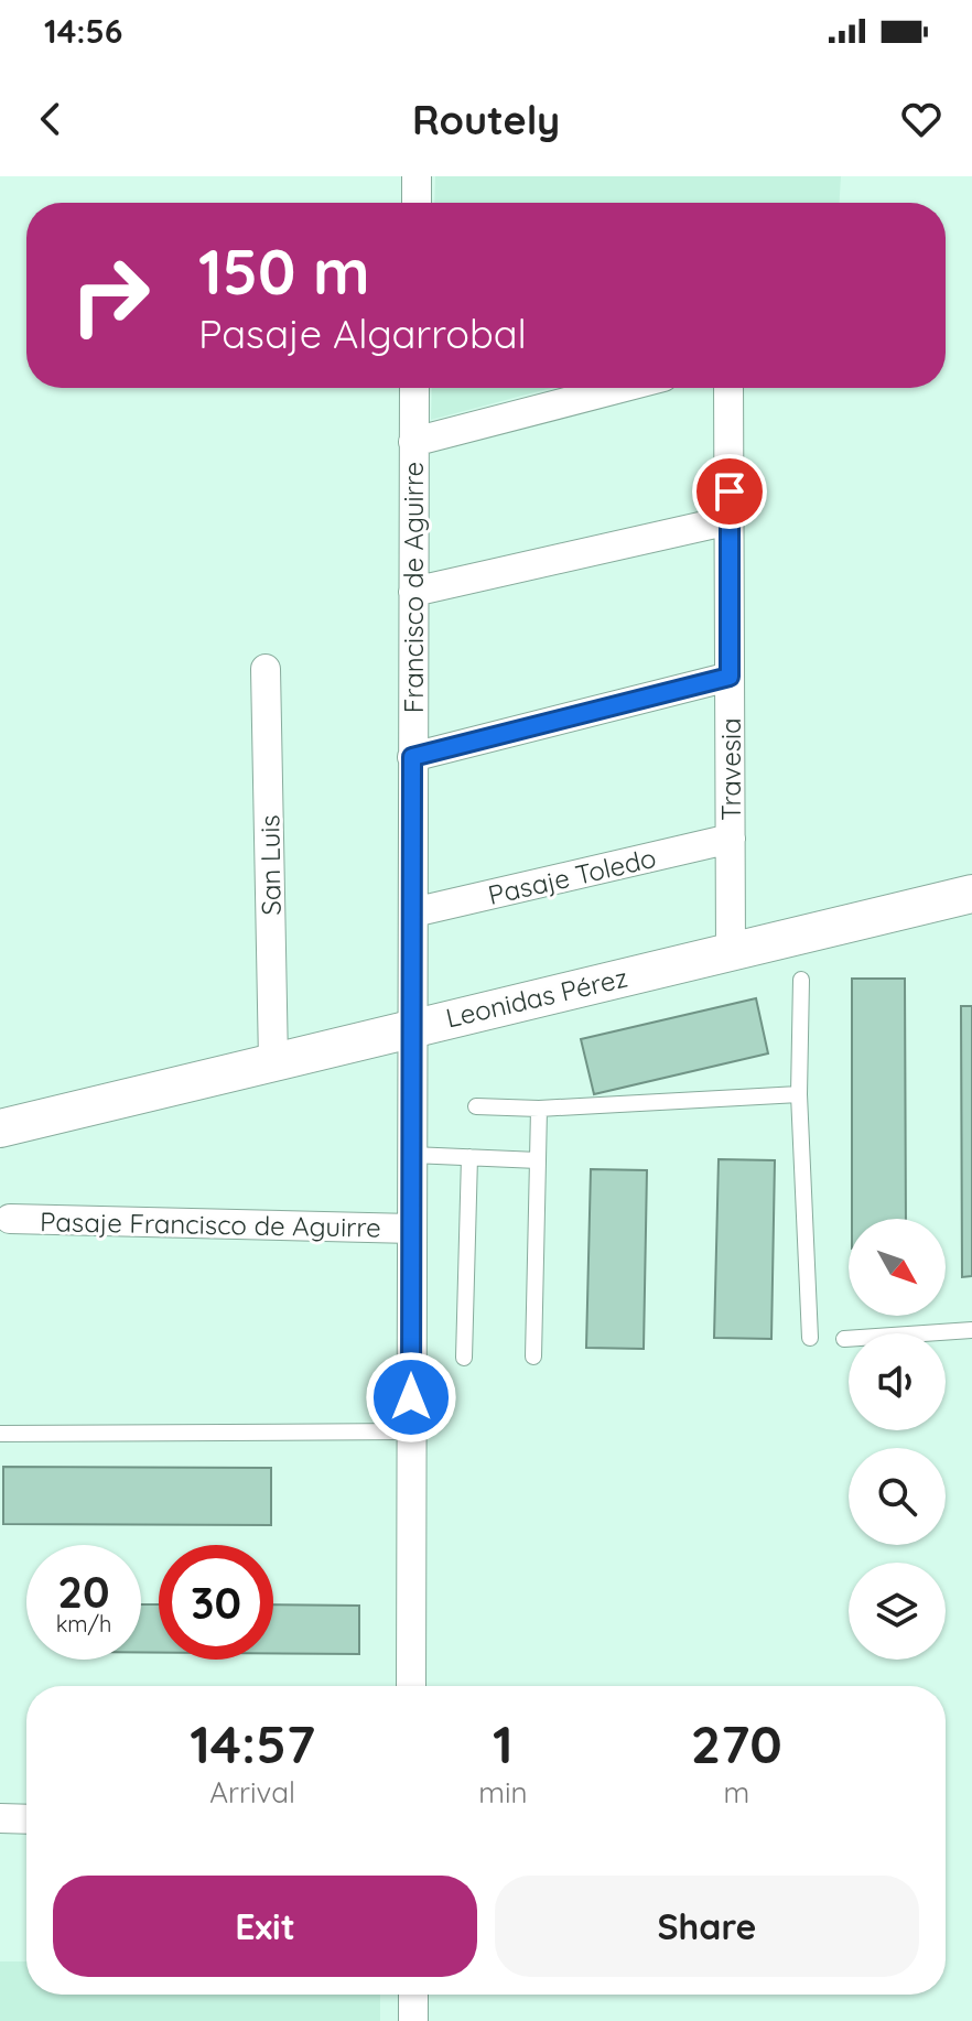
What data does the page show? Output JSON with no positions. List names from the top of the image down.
{
  "streets": {
    "street": [
      "Francisco de Aguirre",
      "Travesia",
      "San Luis",
      "Pasaje Toledo",
      "Leonidas Pérez",
      "Pasaje Francisco de Aguirre"
    ]
  },
  "crossings": [
    ["Francisco de Aguirre", "Pasaje Toledo"],
    ["Francisco de Aguirre", "Leonidas Pérez"],
    ["Francisco de Aguirre", "Pasaje Francisco de Aguirre"],
    ["Travesia", "Pasaje Toledo"],
    ["Travesia", "Leonidas Pérez"],
    ["San Luis", "Leonidas Pérez"]
  ],
  "north": "bottom right",
  "page": {
    "status": "14:56",
    "header": "Routely",
    "turn": ["150 m", "Pasaje Algarrobal"],
    "speed": "20 km/h",
    "limit": "30",
    "eta": [
      "14:57",
      "Arrival",
      "1",
      "min",
      "270",
      "m"
    ],
    "buttons": ["Exit", "Share"]
  }
}
